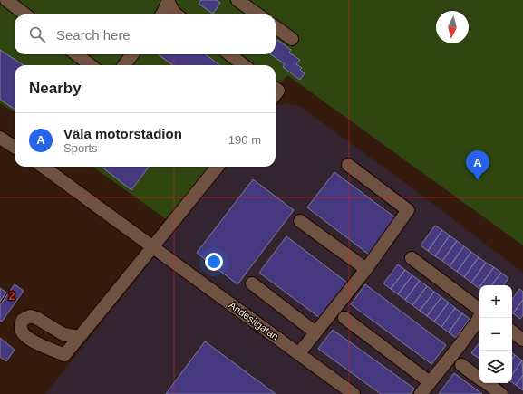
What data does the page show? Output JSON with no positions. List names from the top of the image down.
{
  "streets": {
    "street": ["Andesitgatan"]
  },
  "north": "bottom",
  "page": {
    "search": "Search here",
    "heading": "Nearby",
    "list": [
      {
        "mark": "A",
        "name": "Väla motorstadion",
        "note": "Sports",
        "value": "190 m"
      }
    ],
    "pins": "A",
    "map_buttons": ["+", "−"]
  },
  "grid": {
    "rows": ["2"]
  }
}
